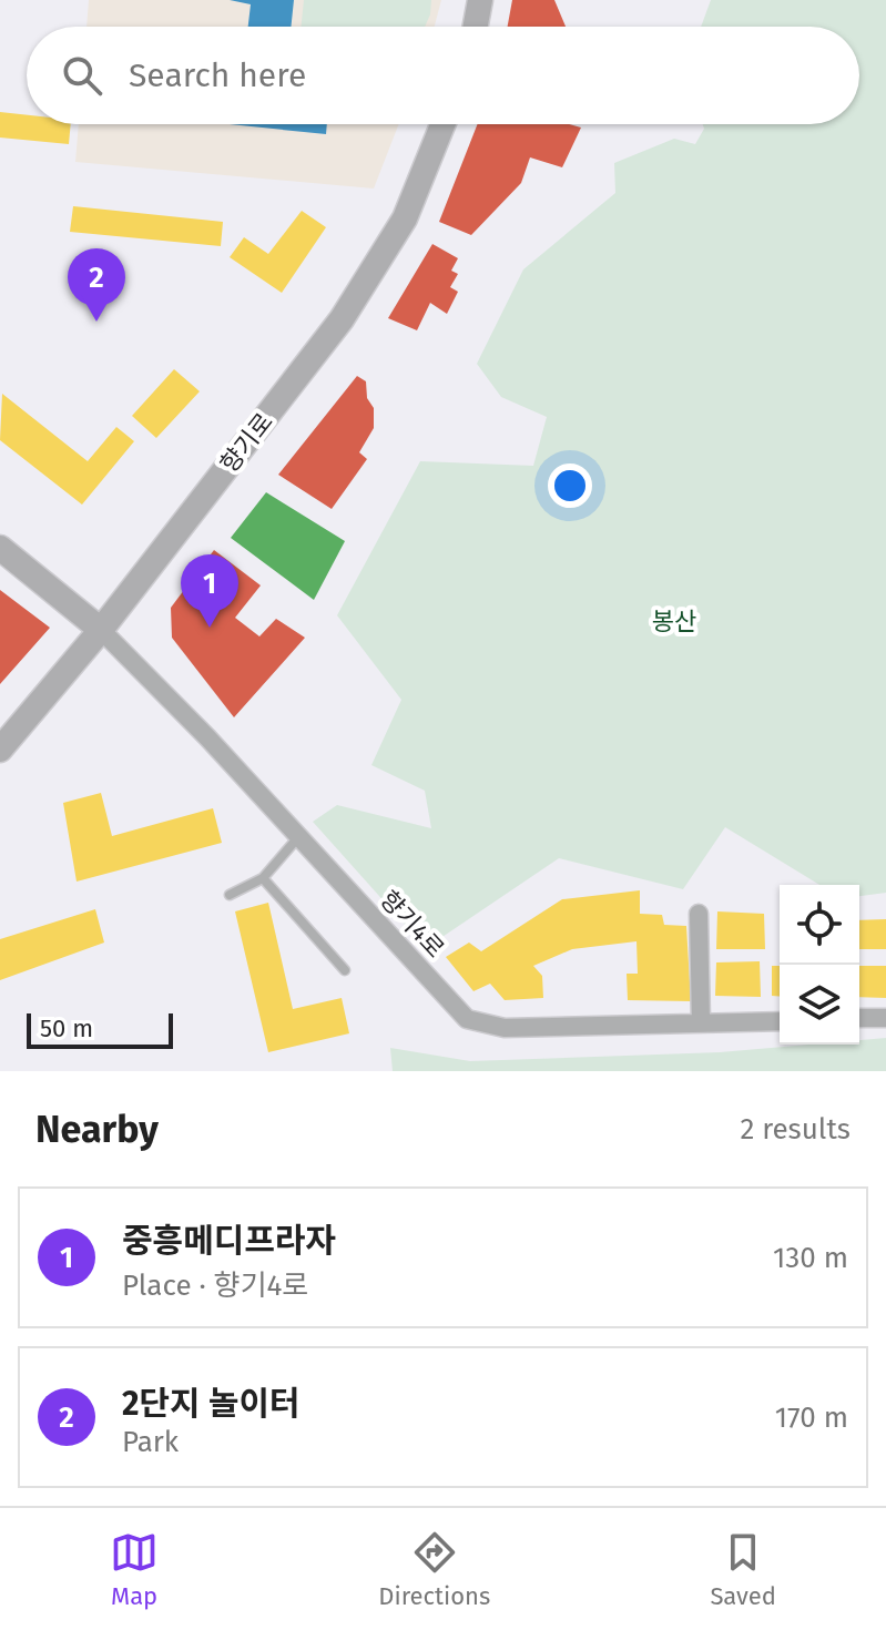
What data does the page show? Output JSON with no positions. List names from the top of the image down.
{
  "streets": {
    "main road": ["향기로"],
    "street": ["향기4로"]
  },
  "crossings": [
    ["향기로", "향기4로"]
  ],
  "parks": ["봉산"],
  "scale_bar": "50 m",
  "page": {
    "search": "Search here",
    "pins": ["2", "1"],
    "scale": "50 m",
    "heading": ["Nearby", "2 results"],
    "list": [
      {
        "mark": "1",
        "name": "중흥메디프라자",
        "note": "Place · 향기4로",
        "value": "130 m"
      },
      {
        "mark": "2",
        "name": "2단지 놀이터",
        "note": "Park",
        "value": "170 m"
      }
    ],
    "nav": ["Map", "Directions", "Saved"]
  }
}
